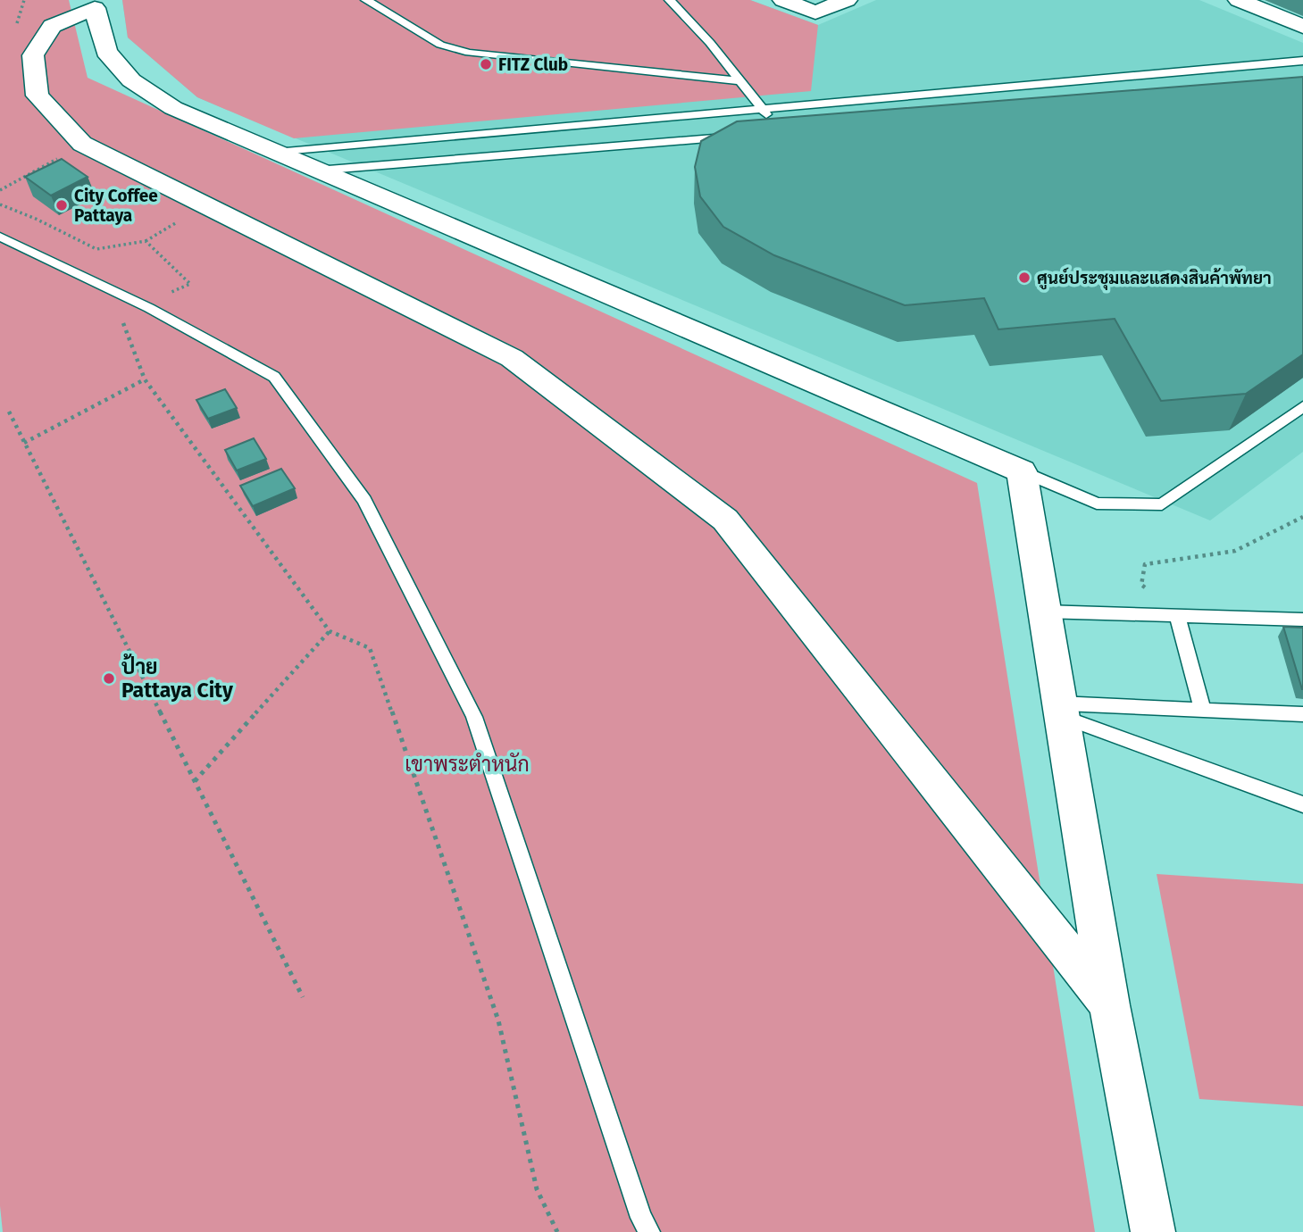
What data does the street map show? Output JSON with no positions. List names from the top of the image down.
{
  "parks": ["เขาพระตำหนัก"],
  "places": [
    "FITZ Club",
    "City Coffee Pattaya",
    "ศูนย์ประชุมและแสดงสินค้าพัทยา",
    "ป้าย Pattaya City"
  ]
}
